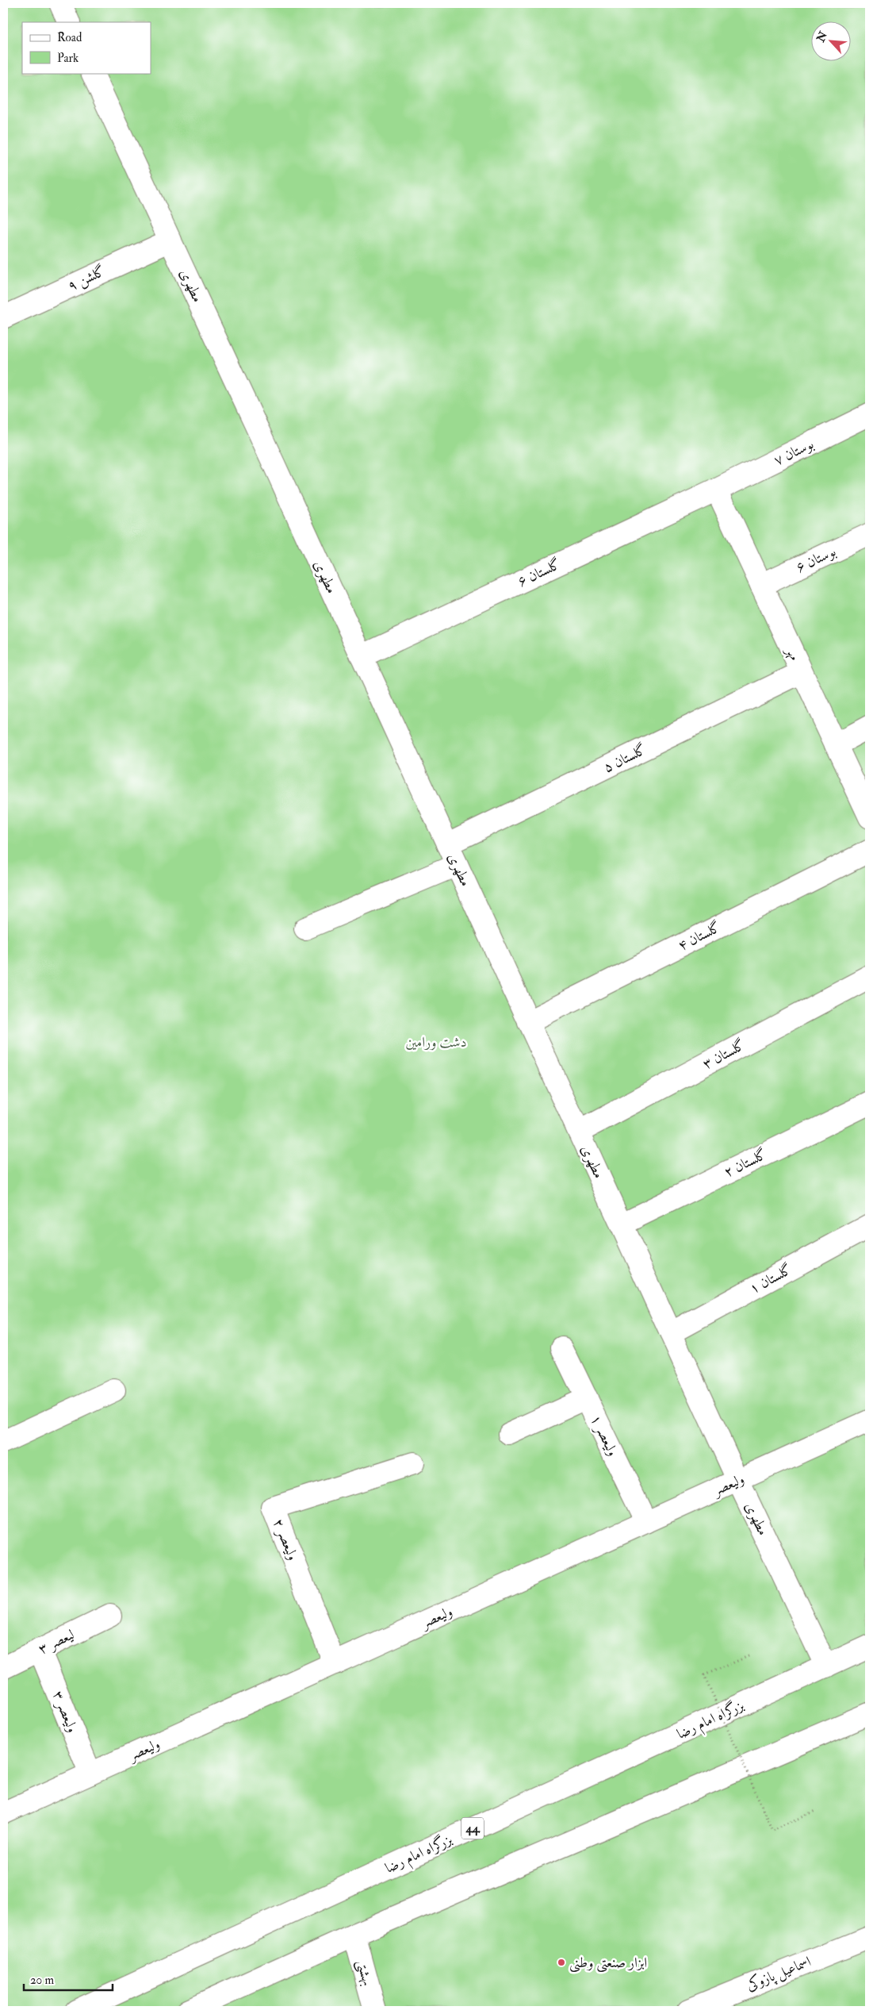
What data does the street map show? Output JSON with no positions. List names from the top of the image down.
{
  "streets": {
    "main road": [
      "گلشن ۹",
      "مطهری",
      "بوستان ۷",
      "بوستان ۶",
      "گلستان ۶",
      "مهر",
      "گلستان ۵",
      "گلستان ۴",
      "گلستان ۳",
      "گلستان ۲",
      "گلستان ۱",
      "ولیعصر ۱",
      "ولیعصر",
      "ولیعصر ۲",
      "لیعصر ۳",
      "ولیعصر ۳",
      "بزرگراه امام رضا",
      "44",
      "بهشتی",
      "اسماعیل پازوکی"
    ]
  },
  "crossings": [
    ["گلشن ۹", "مطهری"],
    ["مطهری", "گلستان ۶"],
    ["مطهری", "گلستان ۵"],
    ["مطهری", "گلستان ۴"],
    ["مطهری", "گلستان ۳"],
    ["مطهری", "گلستان ۲"],
    ["مطهری", "گلستان ۱"],
    ["مطهری", "ولیعصر"],
    ["مطهری", "بزرگراه امام رضا"],
    ["بوستان ۷", "گلستان ۶"],
    ["بوستان ۷", "مهر"],
    ["بوستان ۶", "مهر"],
    ["گلستان ۶", "مهر"],
    ["مهر", "گلستان ۵"],
    ["ولیعصر ۱", "ولیعصر"],
    ["ولیعصر", "ولیعصر ۲"],
    ["ولیعصر", "ولیعصر ۳"],
    ["لیعصر ۳", "ولیعصر ۳"]
  ],
  "parks": ["دشت ورامین"],
  "places": ["ابزار صنعتی وطنی"],
  "legend": ["Road", "Park"],
  "scale_bar": "20 m",
  "north": "top left"
}
